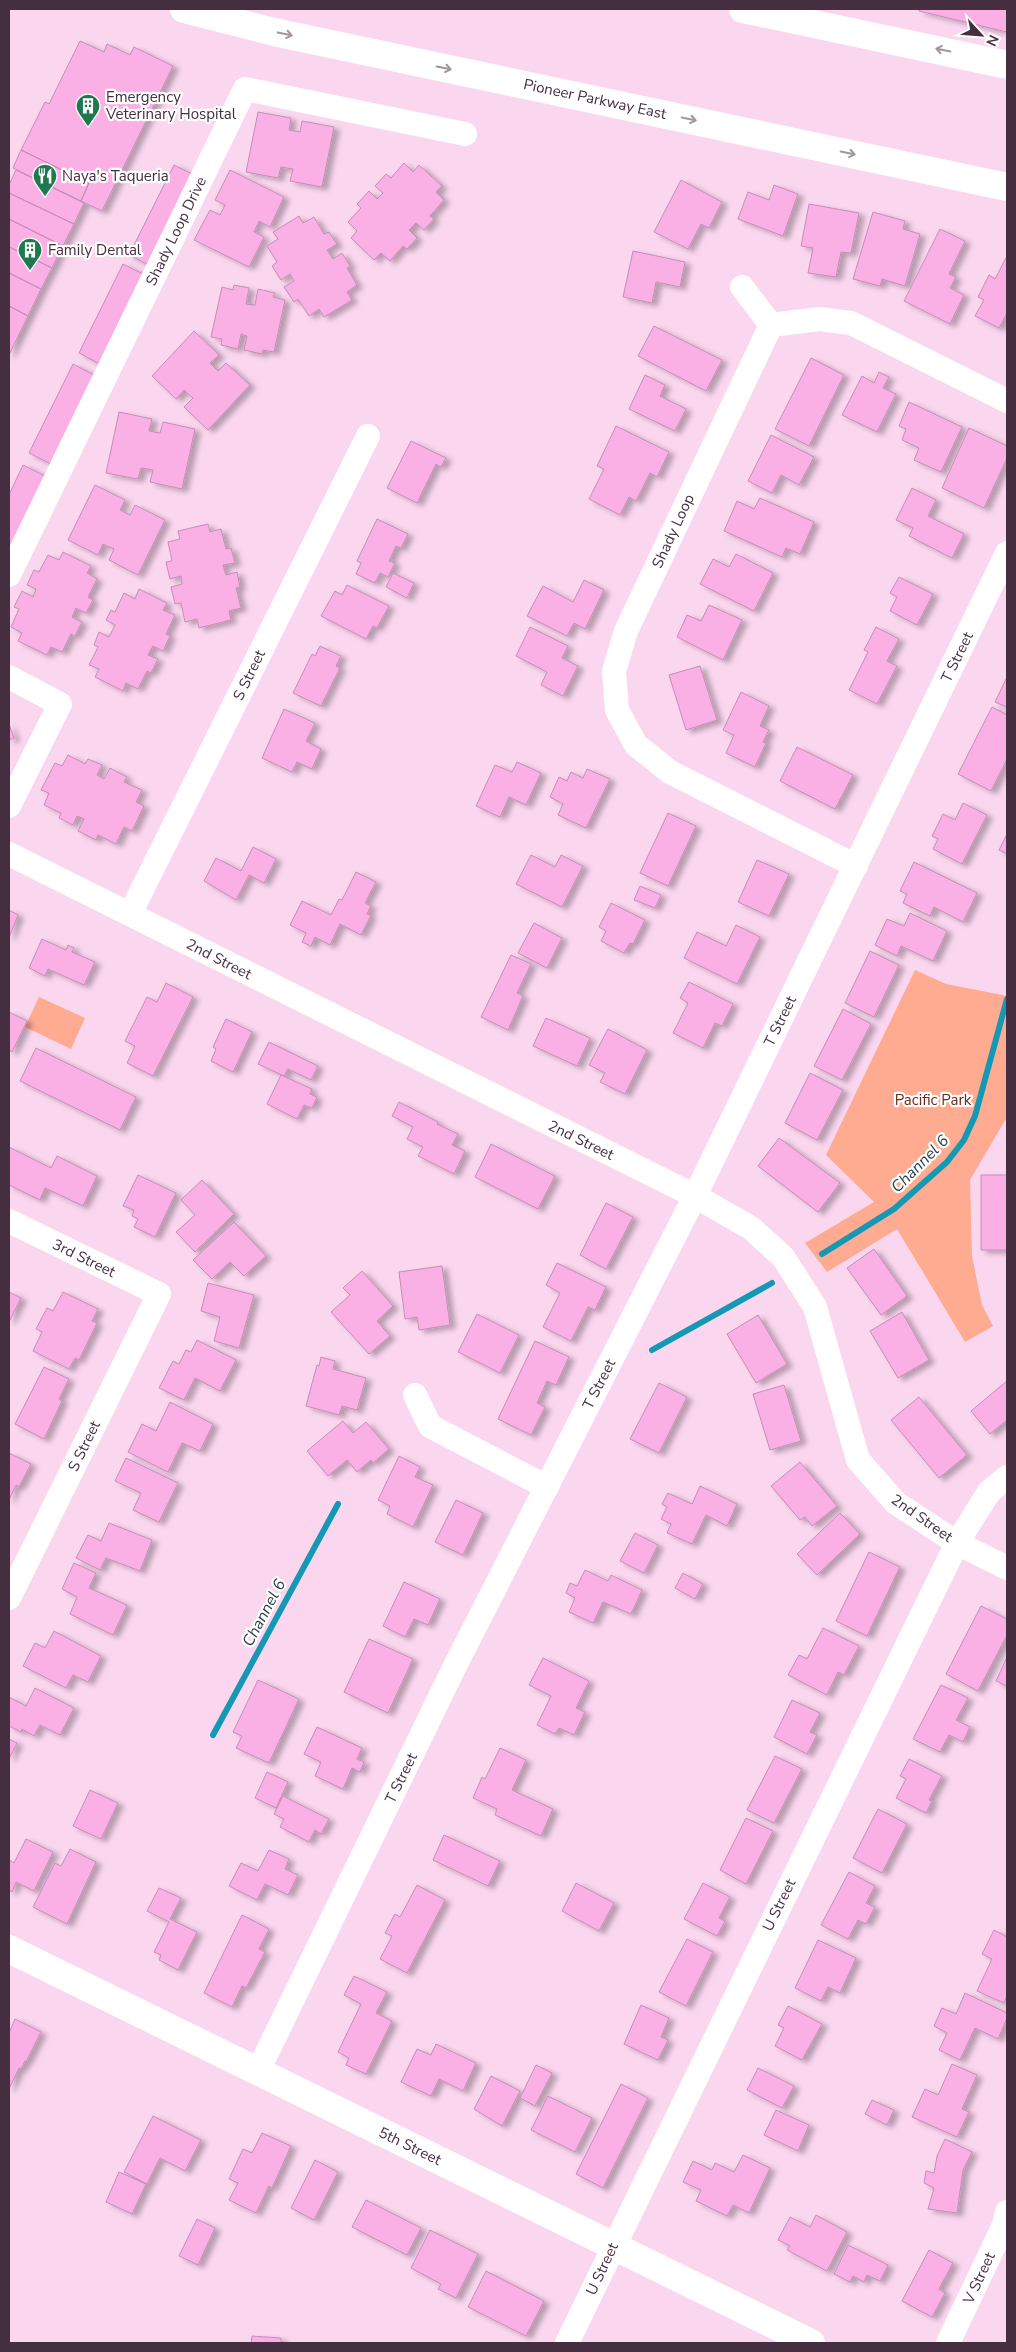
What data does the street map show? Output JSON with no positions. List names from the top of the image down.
{
  "streets": {
    "main road": ["Pioneer Parkway East", "5th Street"],
    "street": [
      "Shady Loop Drive",
      "Shady Loop",
      "T Street",
      "S Street",
      "2nd Street",
      "3rd Street",
      "U Street",
      "V Street"
    ]
  },
  "crossings": [
    ["Shady Loop", "T Street"],
    ["T Street", "2nd Street"],
    ["T Street", "5th Street"],
    ["S Street", "2nd Street"],
    ["S Street", "3rd Street"],
    ["2nd Street", "U Street"],
    ["U Street", "5th Street"]
  ],
  "water": ["Channel 6"],
  "parks": ["Pacific Park"],
  "places": {
    "building": ["Emergency Veterinary Hospital", "Family Dental"],
    "restaurant": ["Naya's Taqueria"]
  },
  "north": "bottom right"
}
